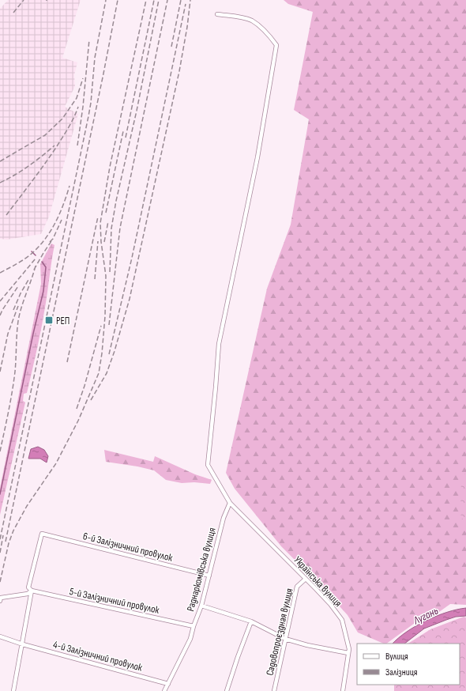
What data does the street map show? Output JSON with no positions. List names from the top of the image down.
{
  "streets": {
    "street": [
      "6-й Залізничний провулок",
      "Раднаркомівська вулиця",
      "Українська вулиця",
      "5-й Залізничний провулок",
      "Садовопроєздная вулиця",
      "4-й Залізничний провулок"
    ]
  },
  "crossings": [
    ["6-й Залізничний провулок", "Раднаркомівська вулиця"],
    ["6-й Залізничний провулок", "5-й Залізничний провулок"],
    ["Раднаркомівська вулиця", "Українська вулиця"],
    ["Раднаркомівська вулиця", "5-й Залізничний провулок"],
    ["Раднаркомівська вулиця", "4-й Залізничний провулок"],
    ["Українська вулиця", "Садовопроєздная вулиця"]
  ],
  "water": ["Лугань"],
  "places": {
    "transit": ["РЕП"]
  },
  "legend": ["Вулиця", "Залізниця"]
}
